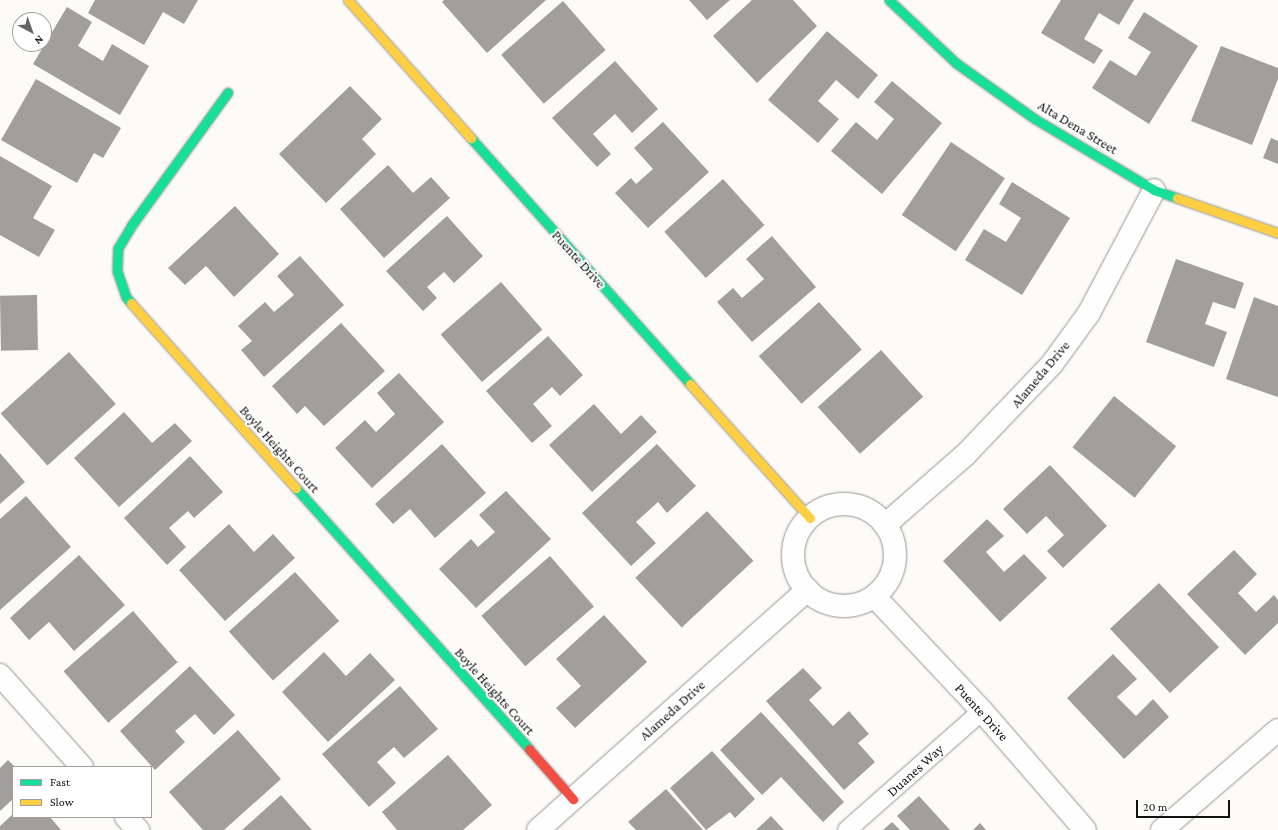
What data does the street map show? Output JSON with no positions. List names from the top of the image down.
{
  "streets": {
    "street": [
      "Alta Dena Street",
      "Puente Drive",
      "Alameda Drive",
      "Boyle Heights Court"
    ],
    "lane": ["Duanes Way"]
  },
  "crossings": [
    ["Alta Dena Street", "Alameda Drive"],
    ["Puente Drive", "Alameda Drive"],
    ["Puente Drive", "Duanes Way"],
    ["Alameda Drive", "Boyle Heights Court"]
  ],
  "legend": ["Fast", "Slow"],
  "scale_bar": "20 m",
  "north": "bottom right"
}
